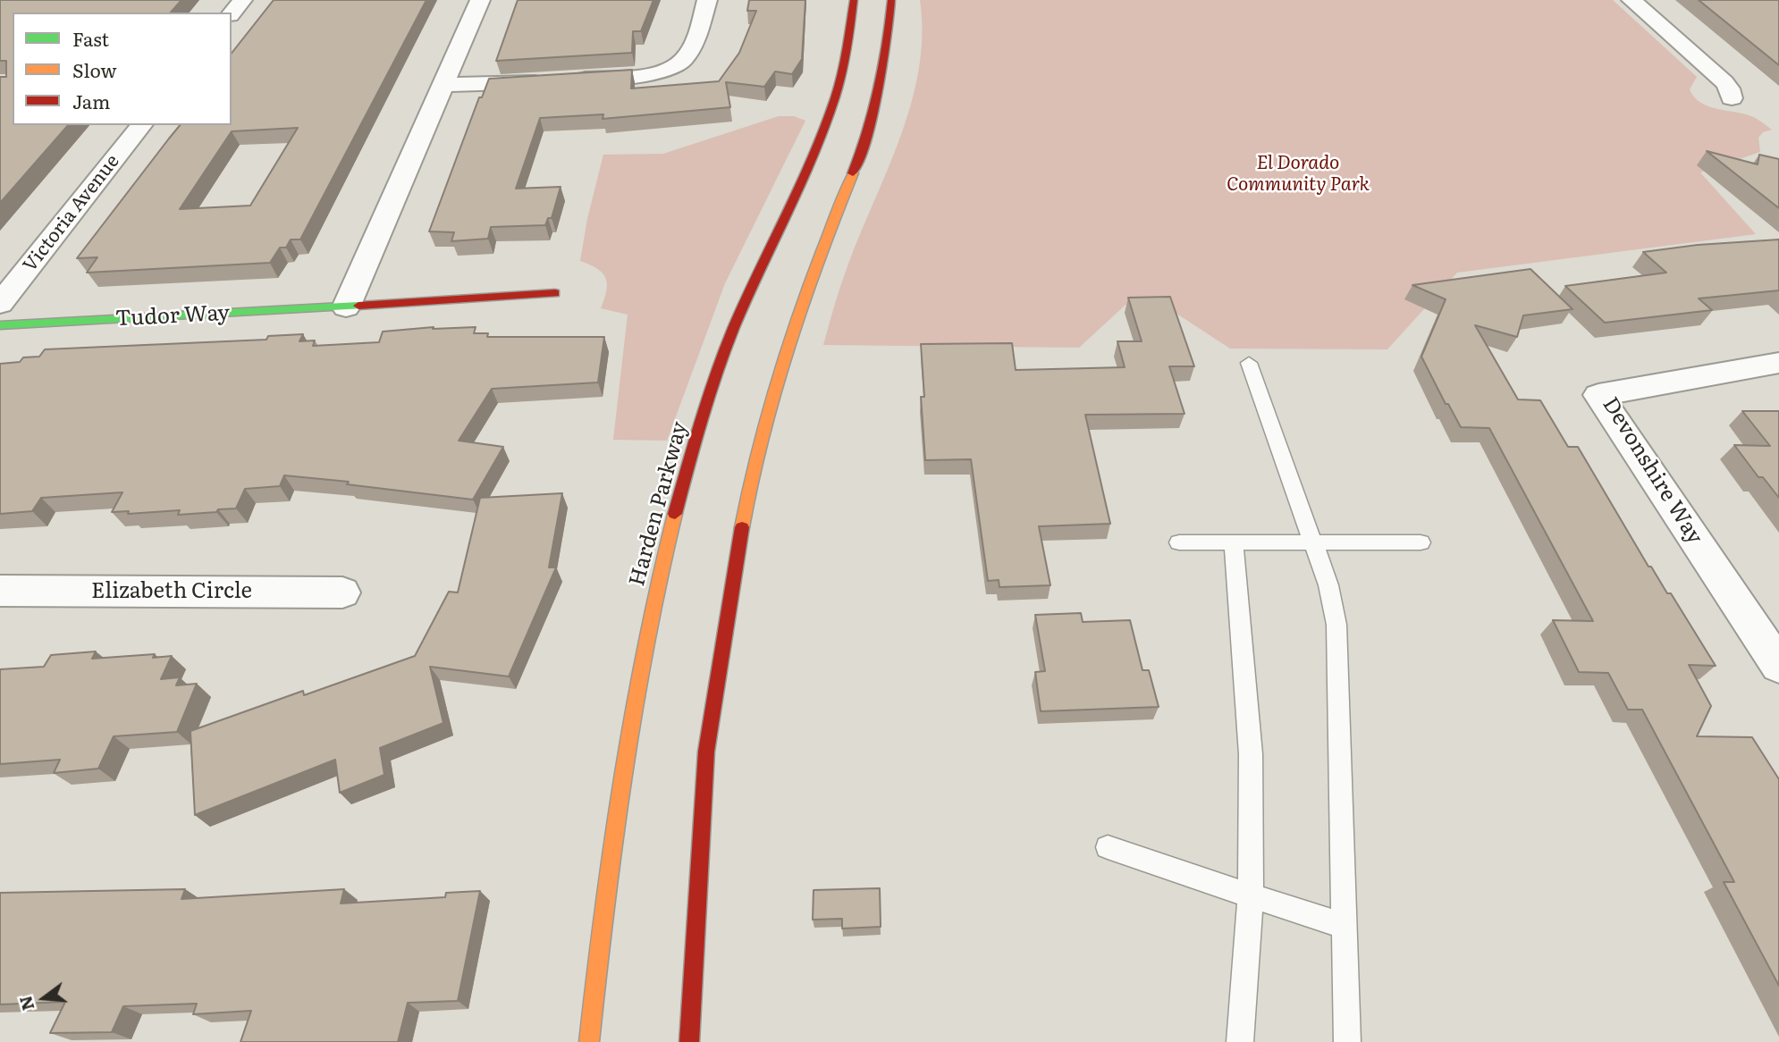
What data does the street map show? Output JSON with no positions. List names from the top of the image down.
{
  "streets": {
    "street": [
      "Victoria Avenue",
      "Tudor Way",
      "Devonshire Way",
      "Harden Parkway",
      "Elizabeth Circle"
    ]
  },
  "parks": ["El Dorado Community Park"],
  "legend": ["Fast", "Slow", "Jam"],
  "north": "left"
}
